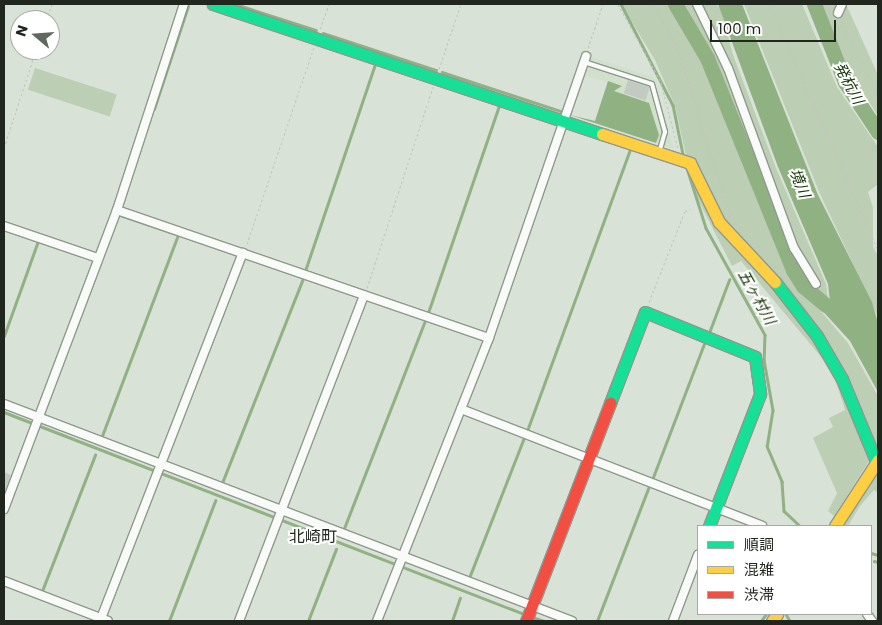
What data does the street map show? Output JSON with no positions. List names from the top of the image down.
{
  "districts": ["北崎町"],
  "water": ["発杭川", "境川", "五ヶ村川"],
  "legend": ["順調", "混雑", "渋滞"],
  "scale_bar": "100 m",
  "north": "left"
}
